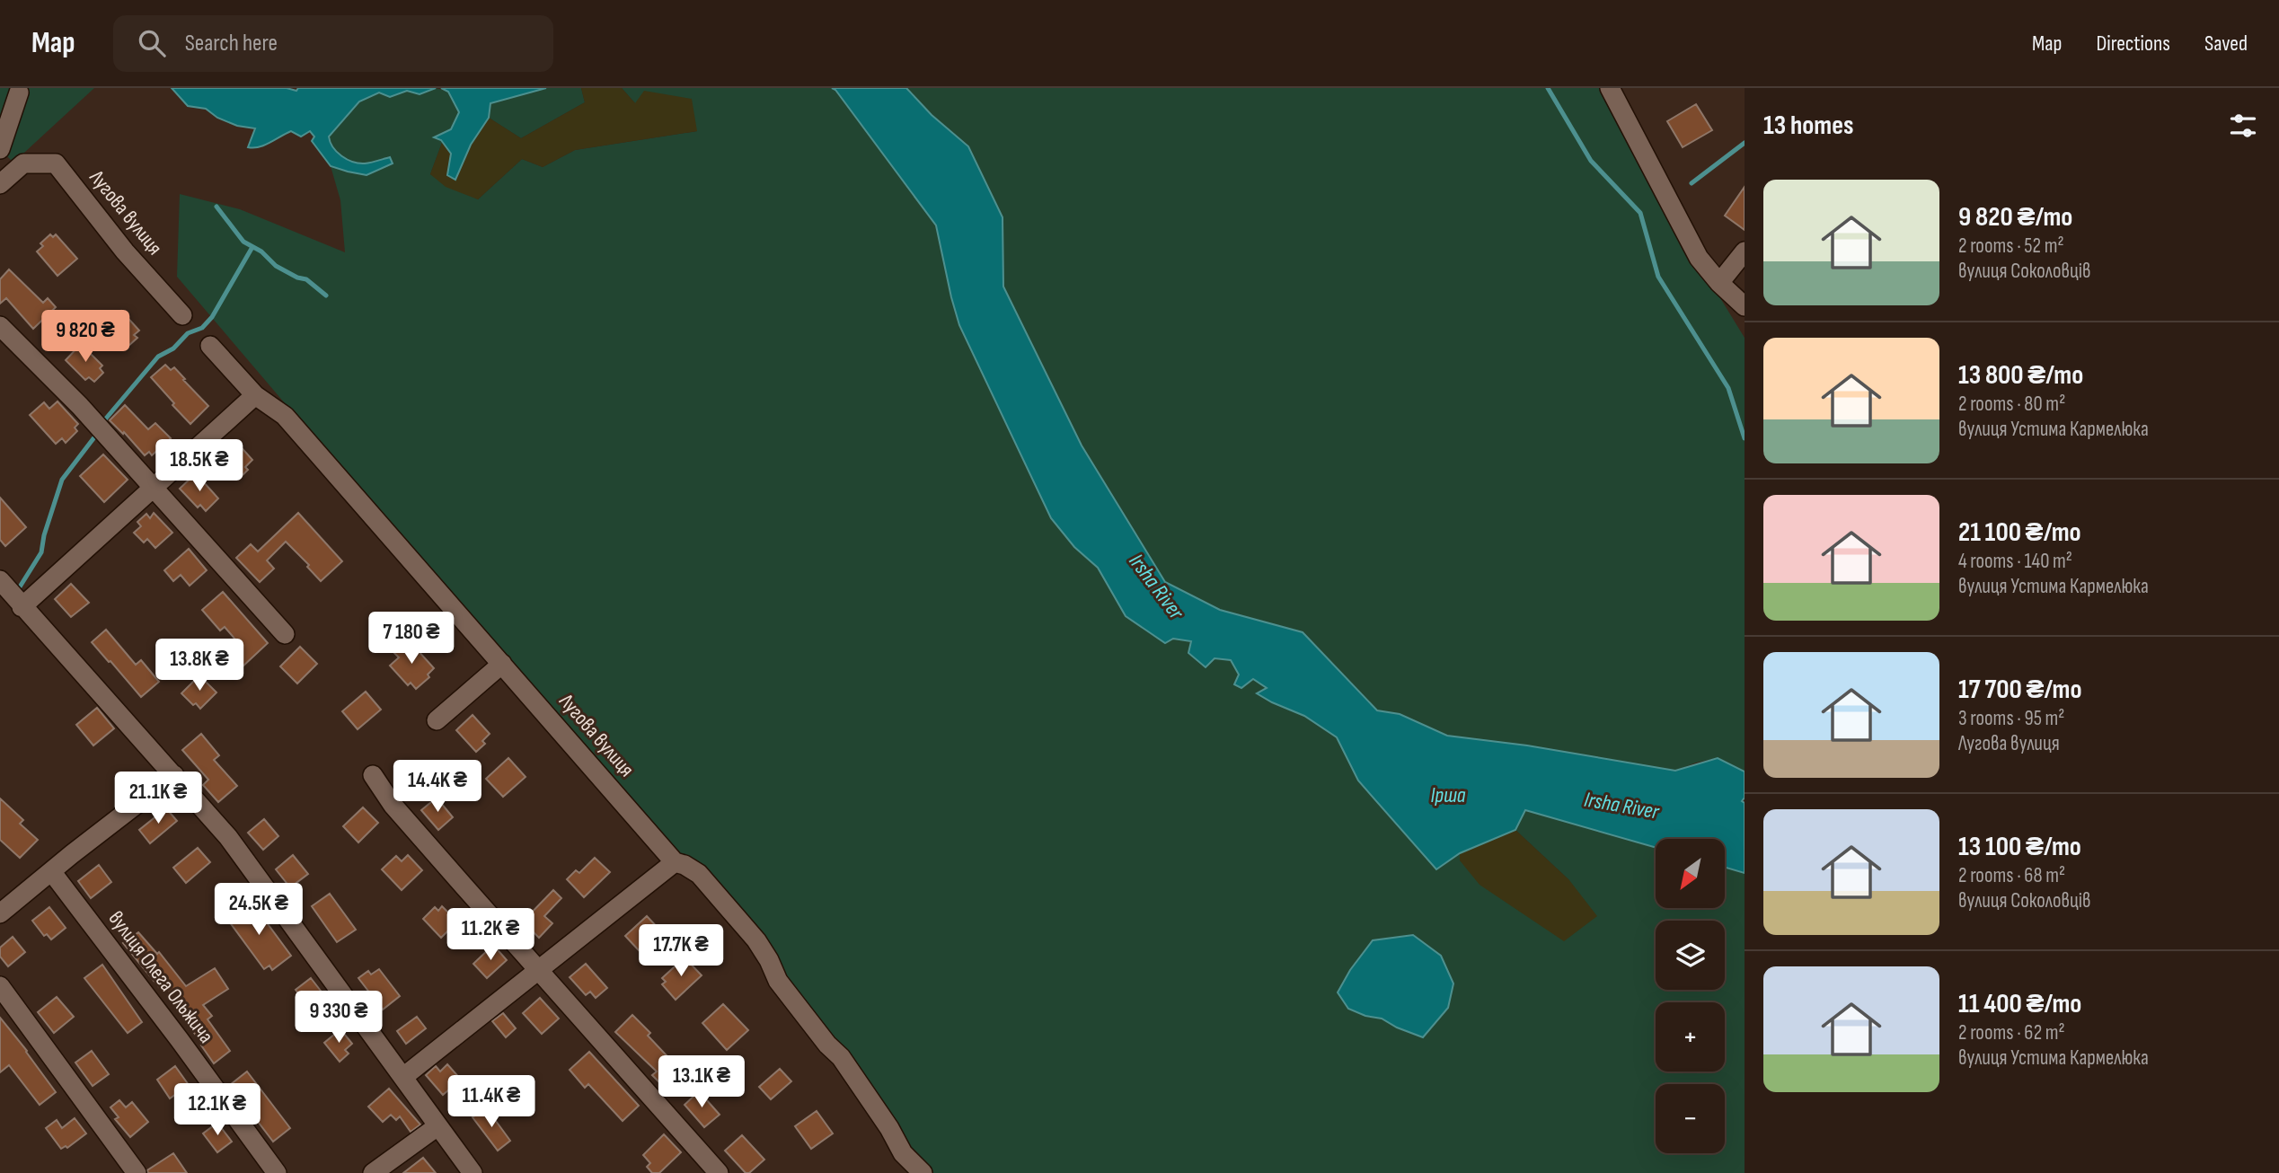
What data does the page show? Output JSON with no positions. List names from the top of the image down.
{
  "streets": {
    "street": ["Лугова вулиця", "вулиця Олега Ольжича"]
  },
  "water": ["Irsha River", "Ірша"],
  "north": "bottom left",
  "page": {
    "header": "Map",
    "search": "Search here",
    "nav": ["Map", "Directions", "Saved"],
    "heading": "13 homes",
    "list": [
      {
        "name": "9 820 ₴/mo",
        "note": "2 rooms · 52 m² · вулиця Соколовців"
      },
      {
        "name": "13 800 ₴/mo",
        "note": "2 rooms · 80 m² · вулиця Устима Кармелюка"
      },
      {
        "name": "21 100 ₴/mo",
        "note": "4 rooms · 140 m² · вулиця Устима Кармелюка"
      },
      {
        "name": "17 700 ₴/mo",
        "note": "3 rooms · 95 m² · Лугова вулиця"
      },
      {
        "name": "13 100 ₴/mo",
        "note": "2 rooms · 68 m² · вулиця Соколовців"
      },
      {
        "name": "11 400 ₴/mo",
        "note": "2 rooms · 62 m² · вулиця Устима Кармелюка"
      }
    ],
    "price": [
      "9 820 ₴",
      "18.5K ₴",
      "7 180 ₴",
      "13.8K ₴",
      "14.4K ₴",
      "21.1K ₴",
      "24.5K ₴",
      "11.2K ₴",
      "17.7K ₴",
      "9 330 ₴",
      "13.1K ₴",
      "11.4K ₴",
      "12.1K ₴"
    ],
    "map_buttons": ["+", "−"]
  }
}
